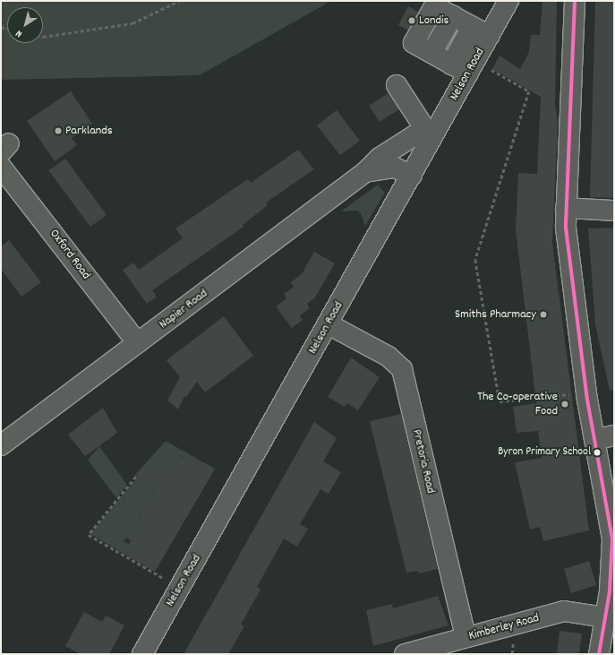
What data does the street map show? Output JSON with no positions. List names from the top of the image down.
{
  "streets": {
    "street": [
      "Nelson Road",
      "Oxford Road",
      "Napier Road",
      "Pretoria Road",
      "Kimberley Road"
    ]
  },
  "crossings": [
    ["Nelson Road", "Napier Road"],
    ["Nelson Road", "Pretoria Road"],
    ["Oxford Road", "Napier Road"],
    ["Pretoria Road", "Kimberley Road"]
  ],
  "places": [
    "Londis",
    "Parklands",
    "Smiths Pharmacy",
    "The Co-operative Food",
    "Byron Primary School"
  ],
  "north": "bottom left"
}
